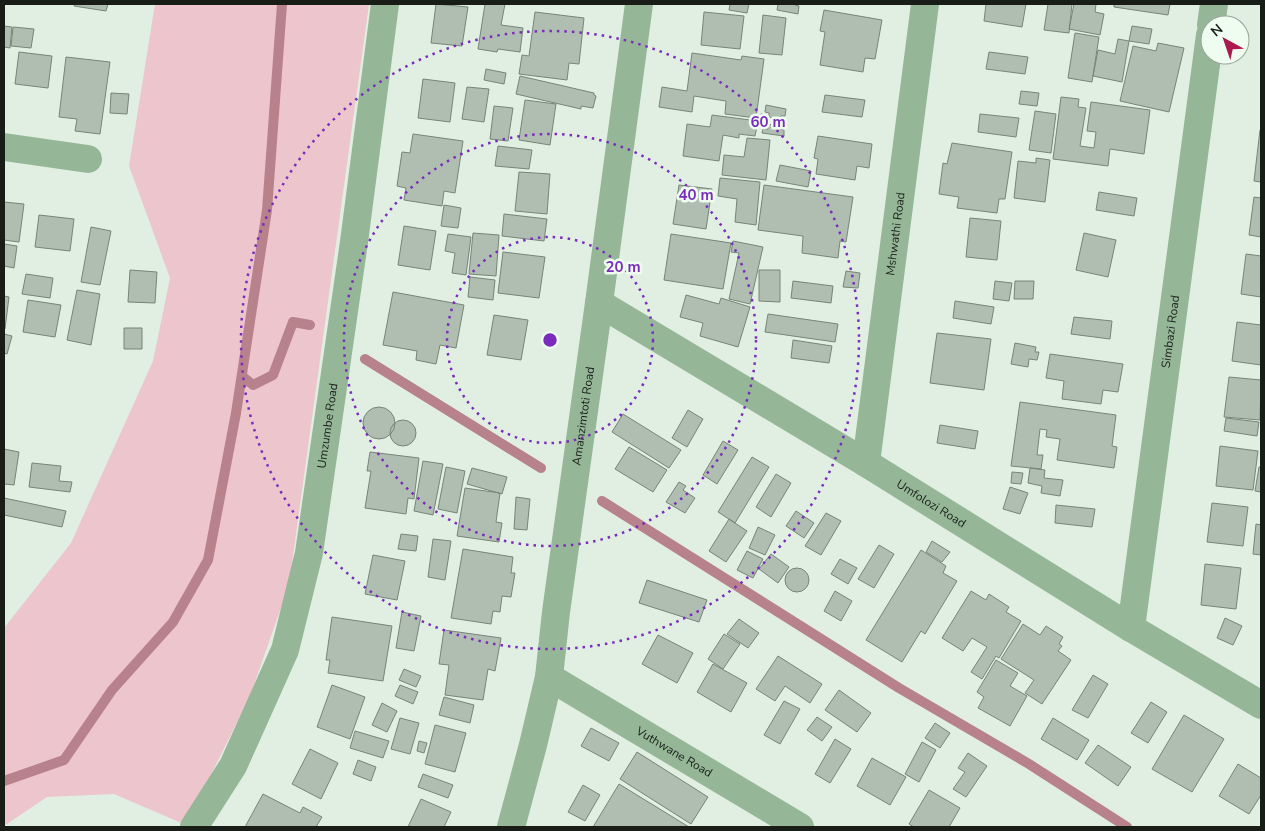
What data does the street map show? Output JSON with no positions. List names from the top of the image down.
{
  "streets": {
    "street": [
      "Mshwathi Road",
      "Simbazi Road",
      "Amanzimtoti Road",
      "Umzumbe Road",
      "Umfolozi Road",
      "Vuthwane Road"
    ]
  },
  "crossings": [
    ["Mshwathi Road", "Umfolozi Road"],
    ["Simbazi Road", "Umfolozi Road"],
    ["Amanzimtoti Road", "Umfolozi Road"],
    ["Amanzimtoti Road", "Vuthwane Road"]
  ],
  "north": "top left",
  "rings": ["60 m", "40 m", "20 m"]
}
